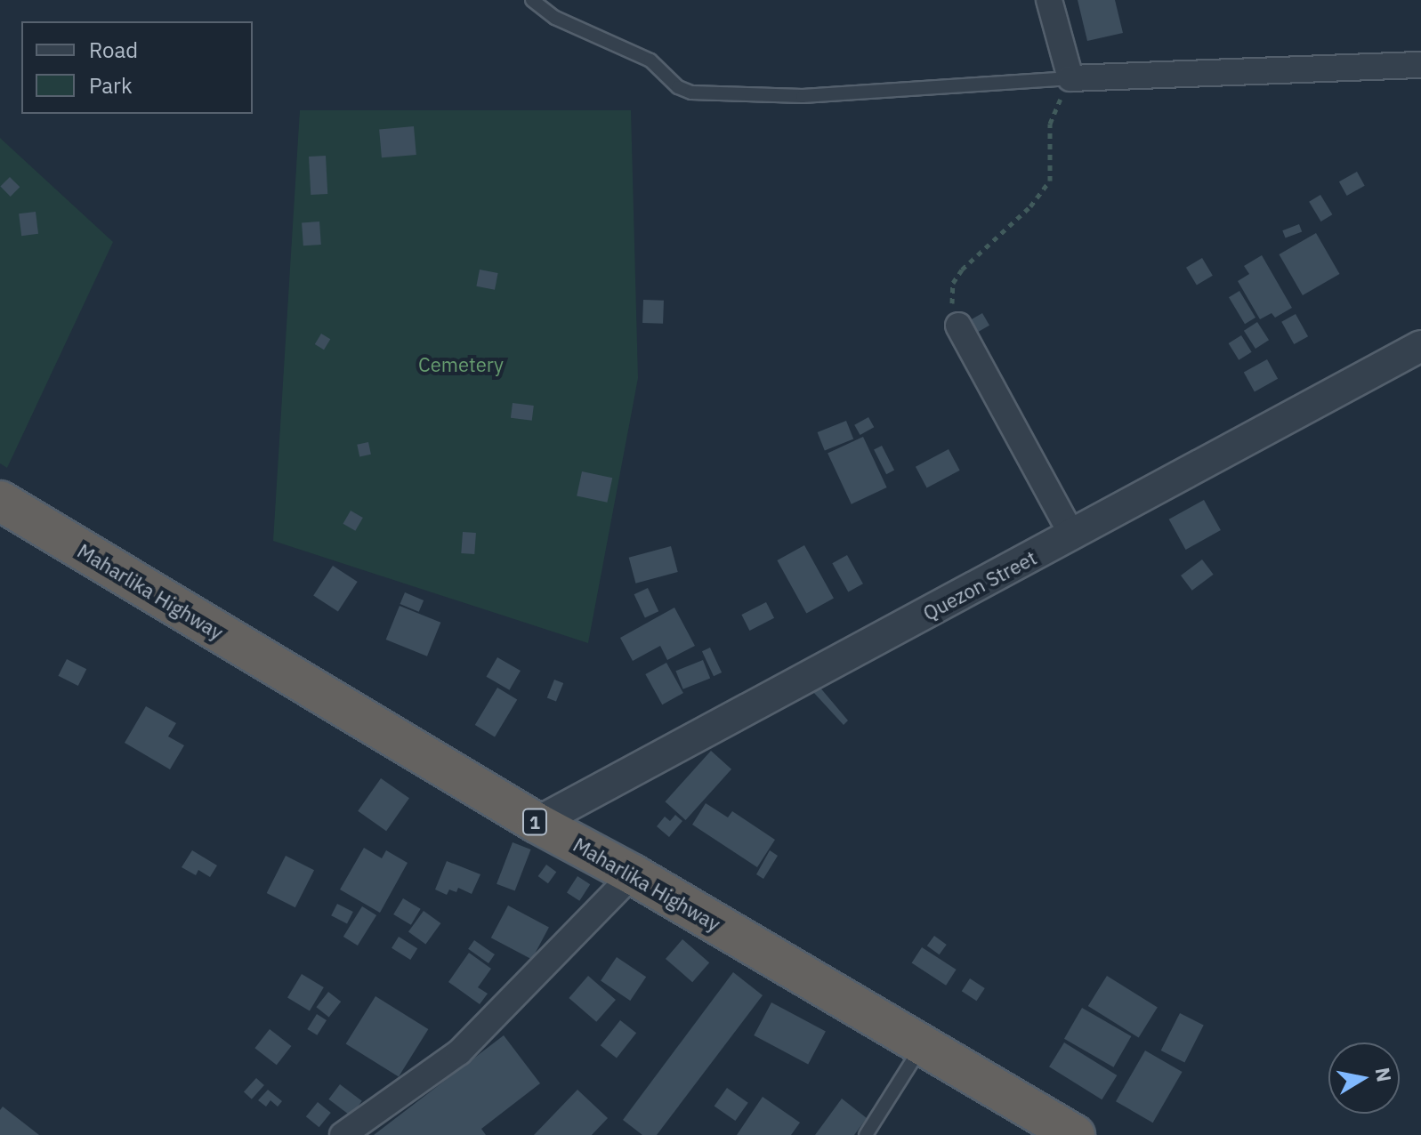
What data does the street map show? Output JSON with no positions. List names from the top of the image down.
{
  "streets": {
    "highway": ["Maharlika Highway", "1"],
    "street": ["Quezon Street"]
  },
  "crossings": [
    ["Quezon Street", "Maharlika Highway"]
  ],
  "parks": ["Cemetery"],
  "legend": ["Road", "Park"],
  "north": "right"
}
